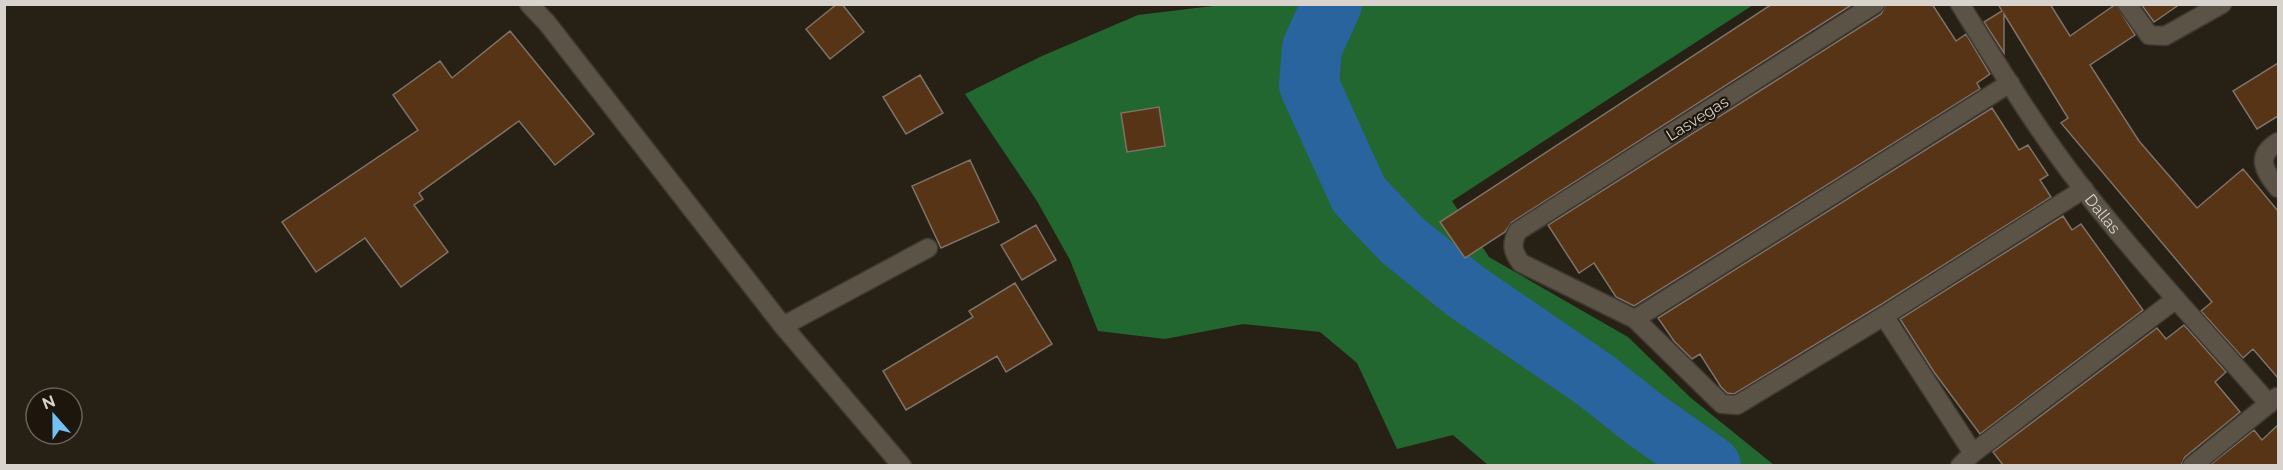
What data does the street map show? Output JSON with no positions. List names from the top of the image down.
{
  "streets": {
    "street": ["Lasvegas", "Dallas"]
  },
  "north": "top"
}
